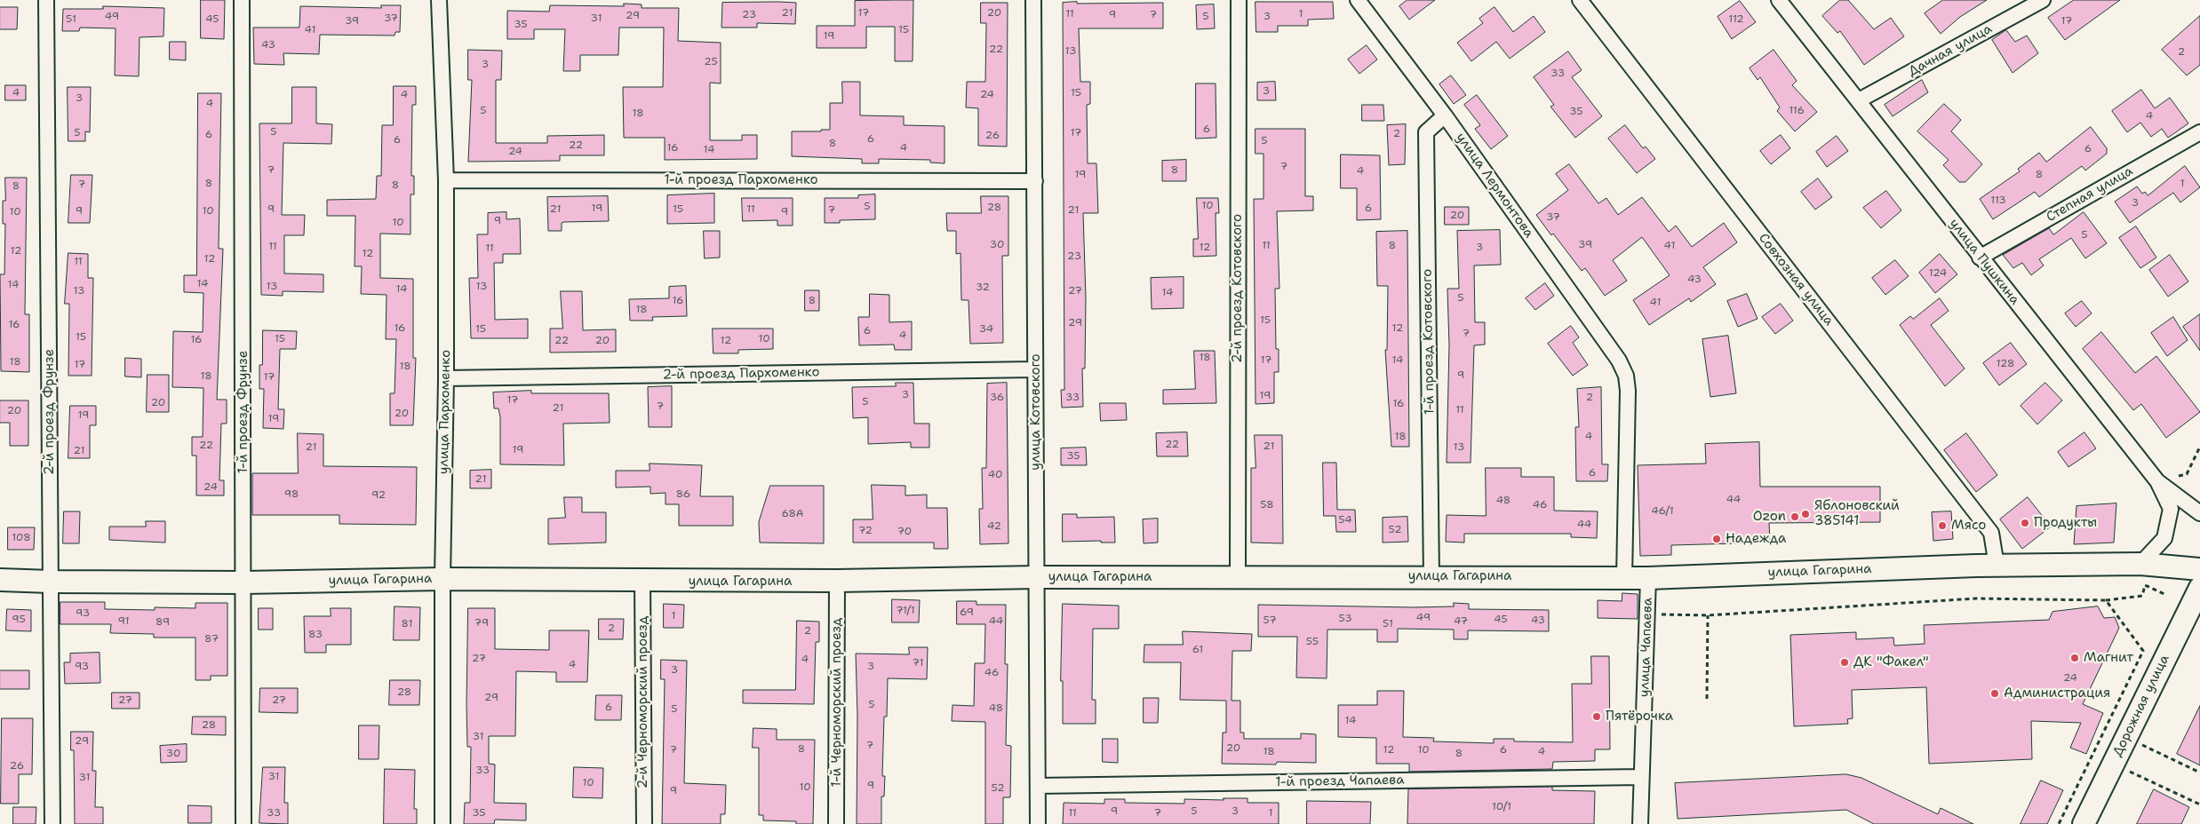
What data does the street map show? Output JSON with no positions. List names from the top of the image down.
{
  "streets": {
    "street": [
      "Дачная улица",
      "1-й проезд Пархоменко",
      "улица Лермонтова",
      "Степная улица",
      "улица Пушкина",
      "Совхозная улица",
      "2-й проезд Котовского",
      "1-й проезд Котовского",
      "2-й проезд Пархоменко",
      "2-й проезд Фрунзе",
      "1-й проезд Фрунзе",
      "улица Пархоменко",
      "улица Котовского",
      "улица Гагарина",
      "улица Чапаева",
      "2-й Черноморский проезд",
      "1-й Черноморский проезд",
      "Дорожная улица",
      "1-й проезд Чапаева"
    ]
  },
  "crossings": [
    ["Дачная улица", "улица Пушкина"],
    ["1-й проезд Пархоменко", "улица Пархоменко"],
    ["1-й проезд Пархоменко", "улица Котовского"],
    ["улица Лермонтова", "1-й проезд Котовского"],
    ["улица Лермонтова", "улица Гагарина"],
    ["Степная улица", "улица Пушкина"],
    ["Совхозная улица", "улица Гагарина"],
    ["2-й проезд Котовского", "улица Гагарина"],
    ["1-й проезд Котовского", "улица Гагарина"],
    ["2-й проезд Пархоменко", "улица Пархоменко"],
    ["2-й проезд Пархоменко", "улица Котовского"],
    ["2-й проезд Фрунзе", "улица Гагарина"],
    ["1-й проезд Фрунзе", "улица Гагарина"],
    ["улица Пархоменко", "улица Гагарина"],
    ["улица Котовского", "улица Гагарина"],
    ["улица Котовского", "1-й проезд Чапаева"],
    ["улица Гагарина", "улица Чапаева"],
    ["улица Гагарина", "2-й Черноморский проезд"],
    ["улица Гагарина", "1-й Черноморский проезд"],
    ["улица Чапаева", "1-й проезд Чапаева"]
  ],
  "places": [
    "Яблоновский 385141",
    "Ozon",
    "Продукты",
    "Мясо",
    "Надежда",
    "Магнит",
    "ДК \"Факел\"",
    "Администрация",
    "Пятёрочка"
  ],
  "house_numbers": [
    "21",
    "17",
    "20",
    "11",
    "1",
    "23",
    "9",
    "7",
    "29",
    "49",
    "5",
    "3",
    "37",
    "31",
    "51",
    "45",
    "112",
    "39",
    "17",
    "35",
    "41",
    "15",
    "19",
    "43",
    "22",
    "13",
    "2",
    "25",
    "3",
    "33",
    "3",
    "4",
    "15",
    "4",
    "24",
    "3",
    "4",
    "5",
    "116",
    "35",
    "18",
    "4",
    "6",
    "5",
    "5",
    "17",
    "2",
    "6",
    "26",
    "6",
    "6",
    "5",
    "8",
    "22",
    "16",
    "4",
    "6",
    "14",
    "24",
    "7",
    "7",
    "8",
    "4",
    "19",
    "8",
    "8",
    "1",
    "7",
    "8",
    "8",
    "113",
    "3",
    "10",
    "5",
    "28",
    "19",
    "6",
    "9",
    "21",
    "15",
    "11",
    "7",
    "21",
    "9",
    "10",
    "10",
    "9",
    "20",
    "37",
    "9",
    "10",
    "5",
    "30",
    "39",
    "11",
    "8",
    "41",
    "11",
    "12",
    "3",
    "11",
    "12",
    "12",
    "23",
    "12",
    "11",
    "124",
    "43",
    "14",
    "14",
    "13",
    "13",
    "32",
    "14",
    "13",
    "27",
    "14",
    "5",
    "16",
    "8",
    "41",
    "18",
    "15",
    "29",
    "16",
    "16",
    "12",
    "15",
    "34",
    "6",
    "7",
    "4",
    "15",
    "15",
    "10",
    "16",
    "22",
    "20",
    "12",
    "18",
    "17",
    "14",
    "18",
    "128",
    "17",
    "18",
    "9",
    "18",
    "17",
    "3",
    "19",
    "36",
    "33",
    "2",
    "17",
    "5",
    "20",
    "16",
    "7",
    "21",
    "11",
    "20",
    "20",
    "19",
    "19",
    "18",
    "4",
    "22",
    "22",
    "21",
    "21",
    "13",
    "19",
    "21",
    "35",
    "6",
    "40",
    "21",
    "24",
    "98",
    "86",
    "92",
    "44",
    "48",
    "58",
    "46",
    "46/1",
    "68А",
    "54",
    "44",
    "42",
    "52",
    "72",
    "70",
    "108",
    "71/1",
    "69",
    "93",
    "1",
    "49",
    "53",
    "95",
    "45",
    "57",
    "43",
    "91",
    "44",
    "47",
    "89",
    "79",
    "81",
    "51",
    "2",
    "2",
    "83",
    "87",
    "55",
    "61",
    "27",
    "4",
    "71",
    "4",
    "93",
    "3",
    "3",
    "46",
    "24",
    "28",
    "29",
    "27",
    "27",
    "5",
    "6",
    "48",
    "5",
    "14",
    "28",
    "31",
    "29",
    "7",
    "20",
    "8",
    "7",
    "12",
    "10",
    "6",
    "18",
    "4",
    "30",
    "8",
    "26",
    "33",
    "31",
    "31",
    "10",
    "9",
    "10",
    "52",
    "9",
    "10/1",
    "9",
    "5",
    "3",
    "33",
    "35",
    "11",
    "7",
    "1"
  ]
}
